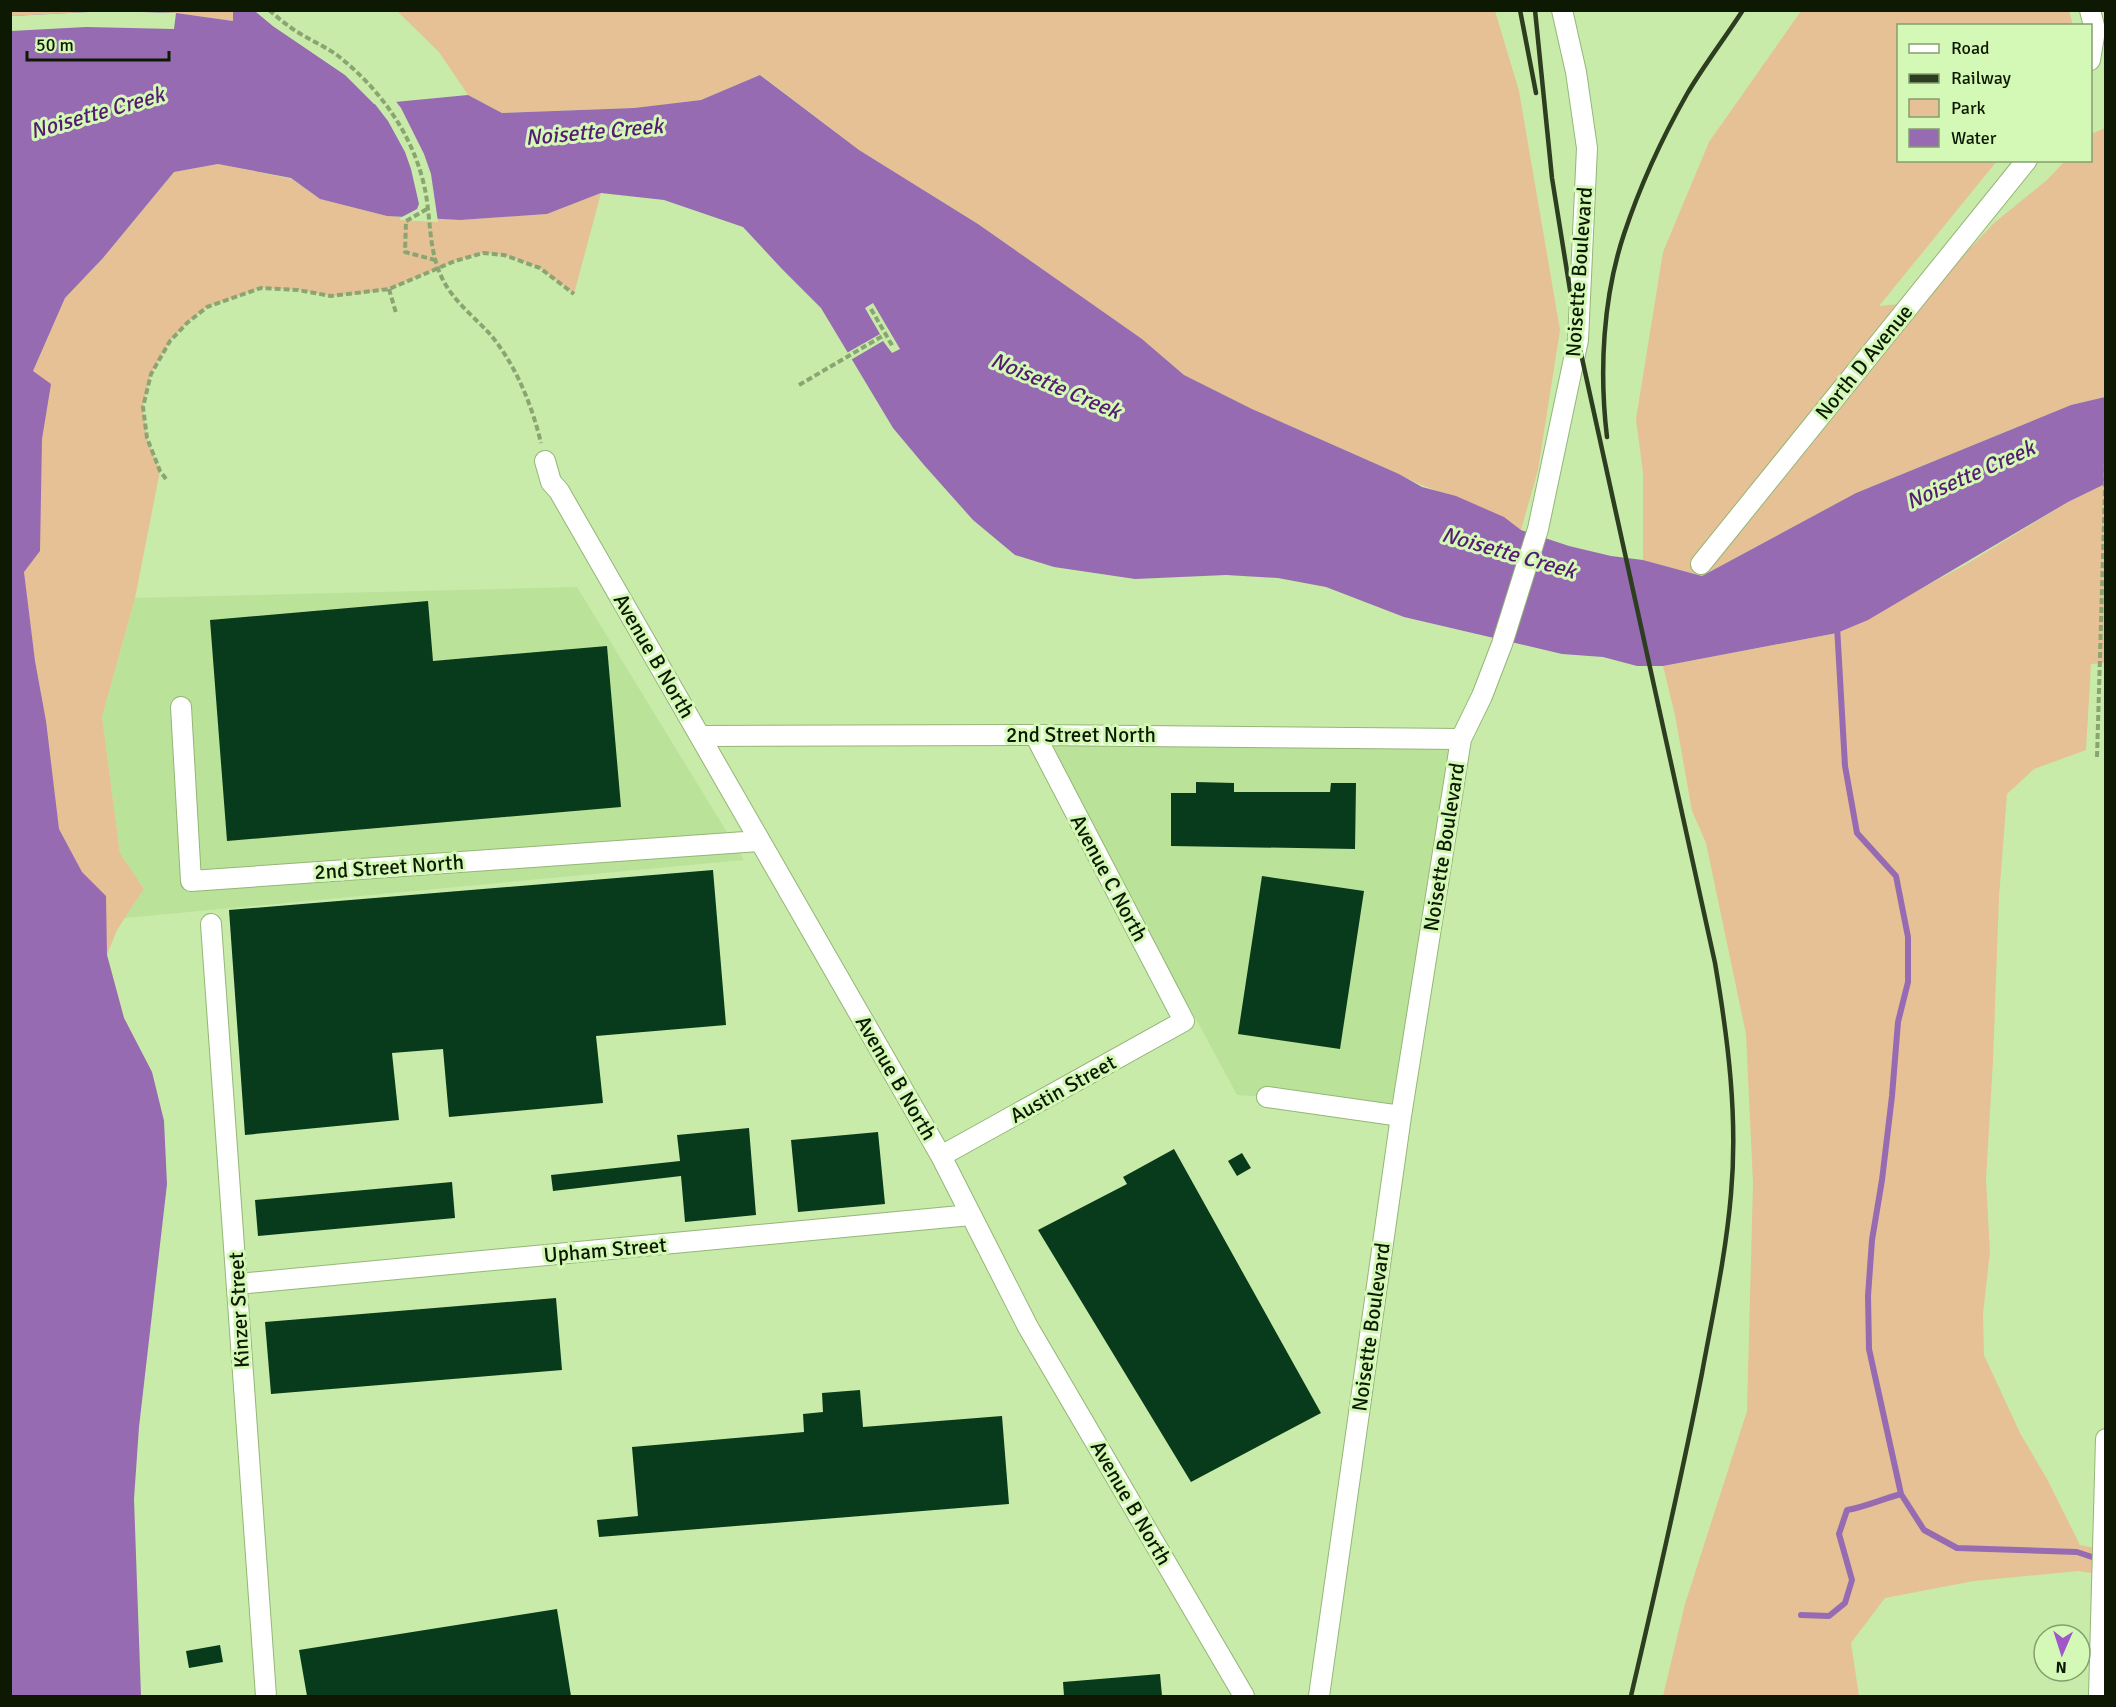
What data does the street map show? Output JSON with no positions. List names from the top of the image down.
{
  "streets": {
    "street": [
      "Noisette Boulevard",
      "North D Avenue",
      "Avenue B North",
      "2nd Street North",
      "Avenue C North",
      "Austin Street",
      "Upham Street",
      "Kinzer Street"
    ]
  },
  "crossings": [
    ["Noisette Boulevard", "2nd Street North"],
    ["Avenue B North", "2nd Street North"],
    ["Avenue B North", "Austin Street"],
    ["Avenue B North", "Upham Street"],
    ["2nd Street North", "Avenue C North"],
    ["Avenue C North", "Austin Street"],
    ["Upham Street", "Kinzer Street"]
  ],
  "water": ["Noisette Creek"],
  "legend": [
    "Road",
    "Railway",
    "Park",
    "Water"
  ],
  "scale_bar": "50 m",
  "north": "bottom"
}
